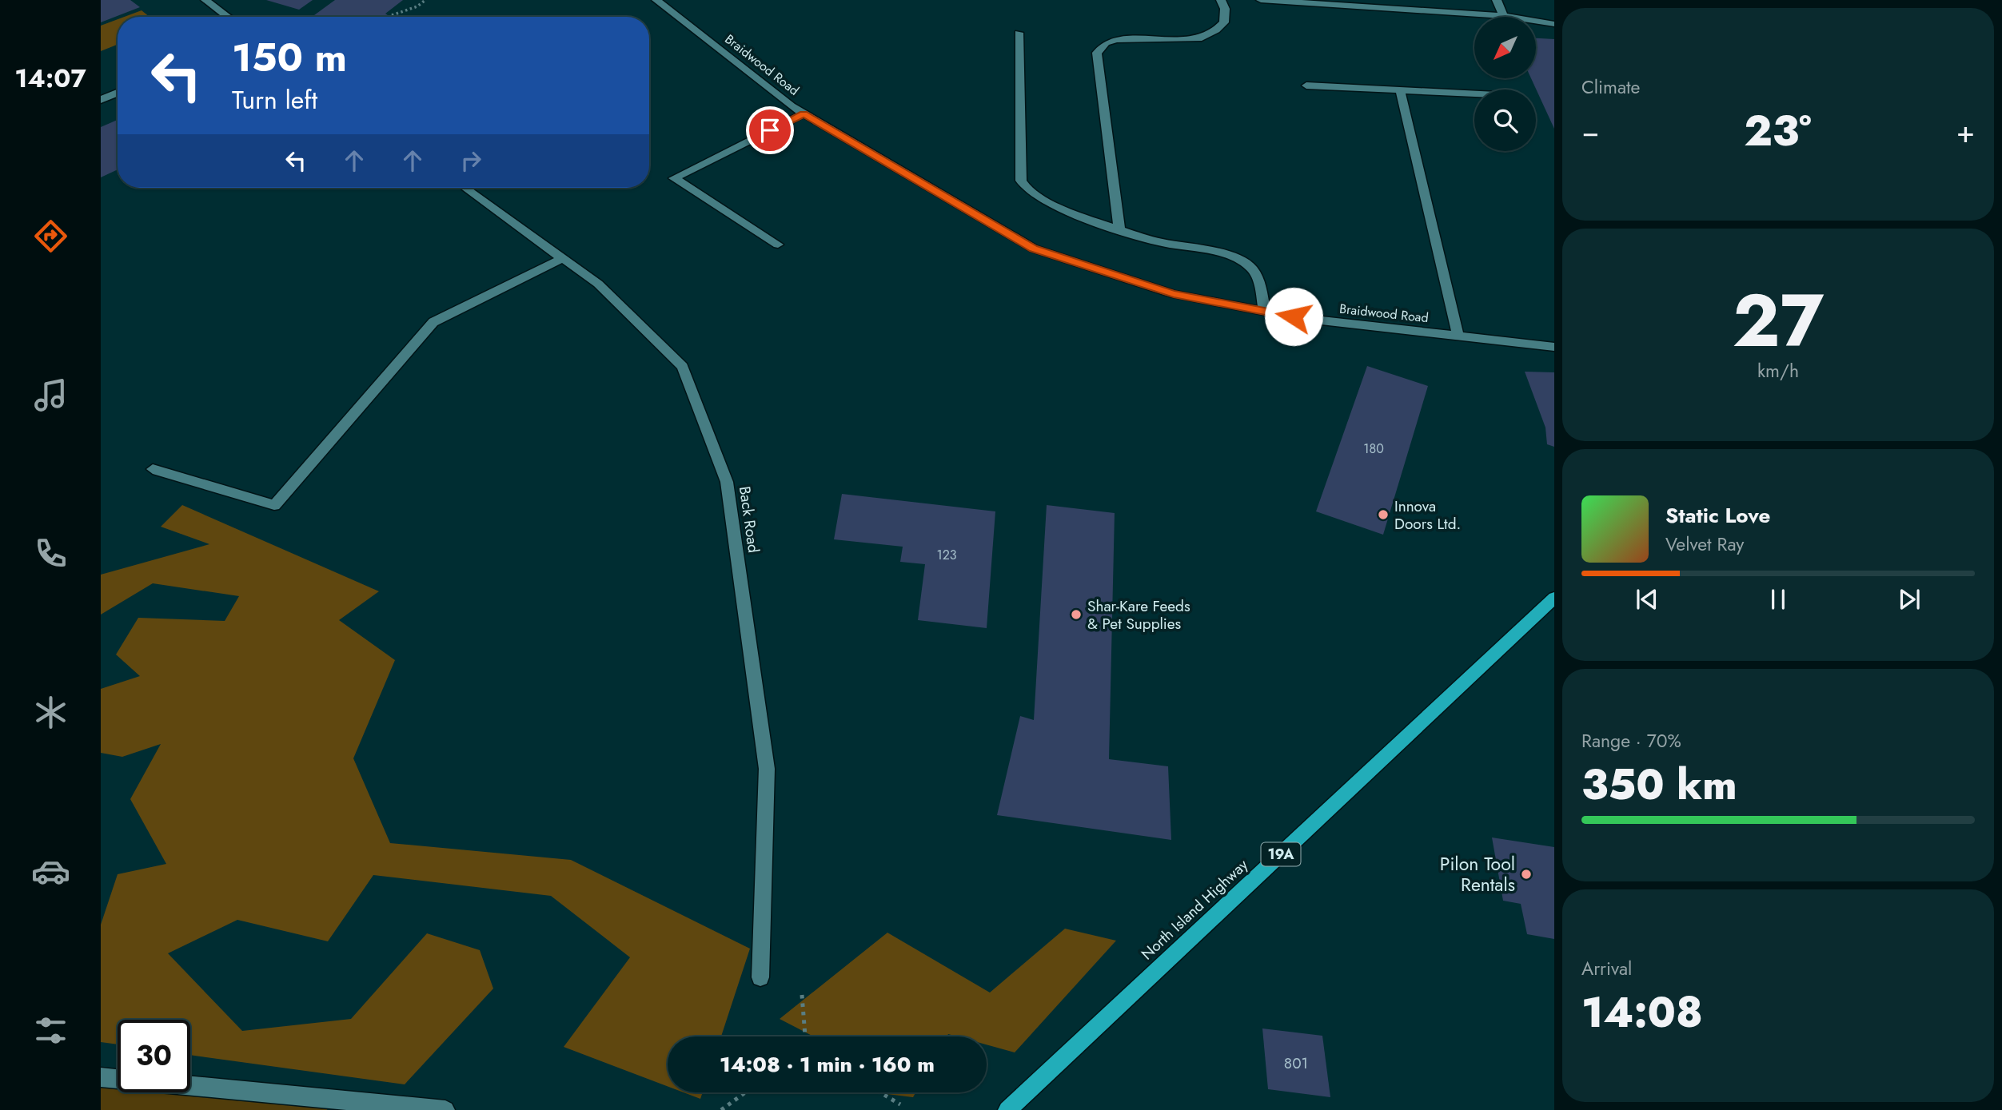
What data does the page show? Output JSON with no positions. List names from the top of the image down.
{
  "streets": {
    "main road": ["19A", "North Island Highway"],
    "street": ["Braidwood Road", "Back Road"]
  },
  "places": ["Innova Doors Ltd.", "Shar-Kare Feeds & Pet Supplies", "Pilon Tool Rentals"],
  "house_numbers": ["180", "123", "801"],
  "north": "bottom left",
  "page": {
    "tabs": "14:07",
    "tile": [
      "Climate",
      ["27", "km/h"],
      ["Range · 70%", "350 km"],
      ["Arrival", "14:08"]
    ],
    "turn": ["150 m", "Turn left"],
    "heat": ["−", "23°", "+"],
    "song": ["Static Love", "Velvet Ray"],
    "limit": "30",
    "trip": "14:08 · 1 min · 160 m"
  }
}
